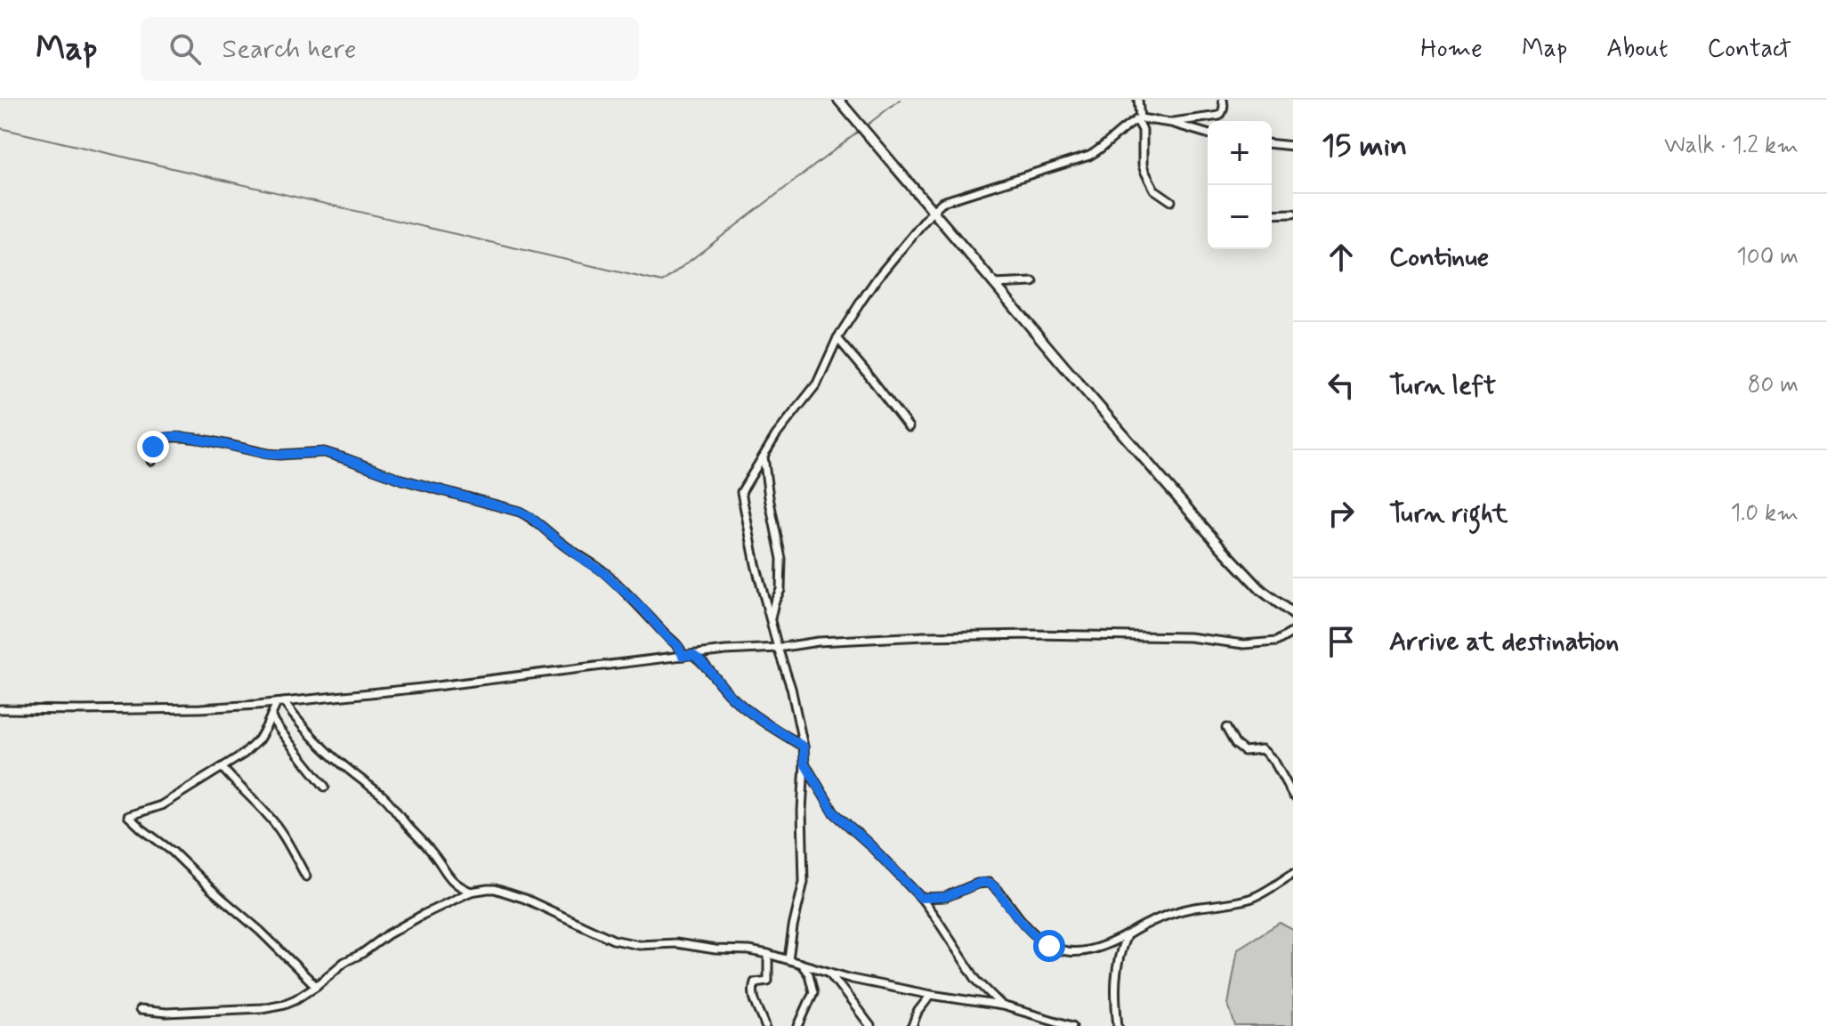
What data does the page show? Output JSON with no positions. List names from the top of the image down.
{
  "page": {
    "header": "Map",
    "search": "Search here",
    "nav": [
      "Home",
      "Map",
      "About",
      "Contact"
    ],
    "heading": ["15 min", "Walk · 1.2 km"],
    "map_buttons": ["+", "−"],
    "list": [
      ["Continue", "100 m"],
      ["Turn left", "80 m"],
      ["Turn right", "1.0 km"],
      "Arrive at destination"
    ]
  }
}
